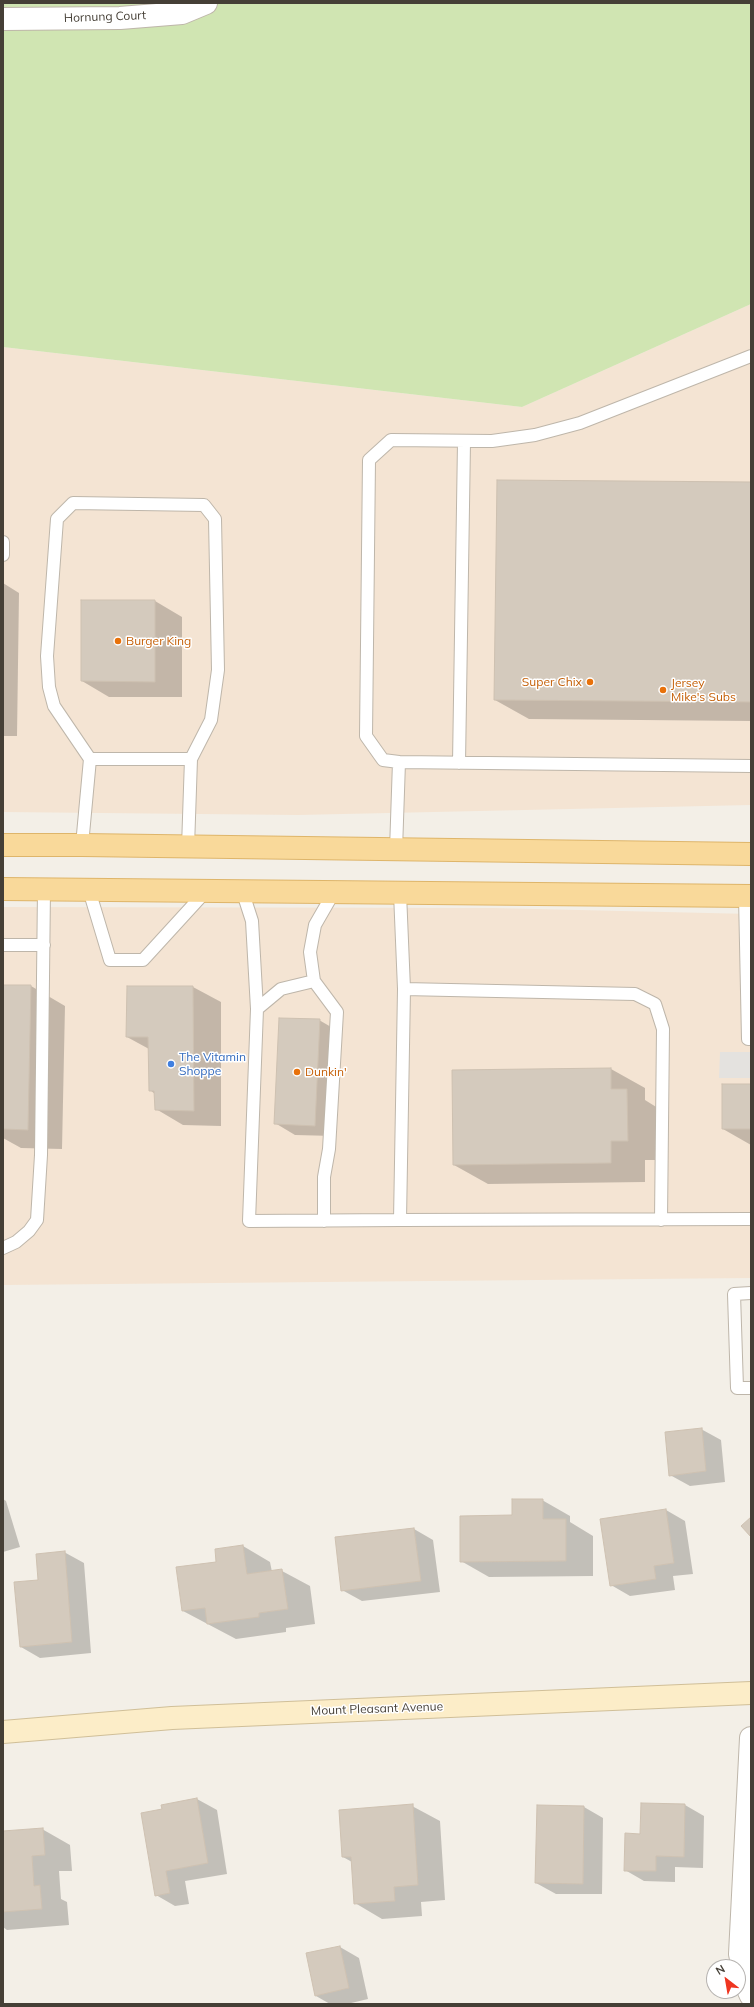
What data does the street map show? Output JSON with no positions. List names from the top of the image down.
{
  "streets": {
    "street": ["Hornung Court", "Mount Pleasant Avenue"]
  },
  "places": [
    "Burger King",
    "Super Chix",
    "Jersey Mike's Subs",
    "The Vitamin Shoppe",
    "Dunkin'"
  ],
  "north": "top left"
}
